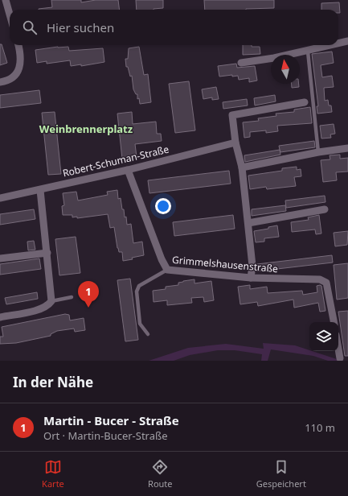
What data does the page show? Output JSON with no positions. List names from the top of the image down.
{
  "streets": {
    "street": ["Robert-Schuman-Straße", "Grimmelshausenstraße"]
  },
  "crossings": [
    ["Robert-Schuman-Straße", "Grimmelshausenstraße"]
  ],
  "districts": ["Weinbrennerplatz"],
  "north": "top",
  "page": {
    "search": "Hier suchen",
    "pins": "1",
    "heading": "In der Nähe",
    "list": [
      {
        "mark": "1",
        "name": "Martin - Bucer - Straße",
        "note": "Ort · Martin-Bucer-Straße",
        "value": "110 m"
      }
    ],
    "nav": ["Karte", "Route", "Gespeichert"]
  }
}
